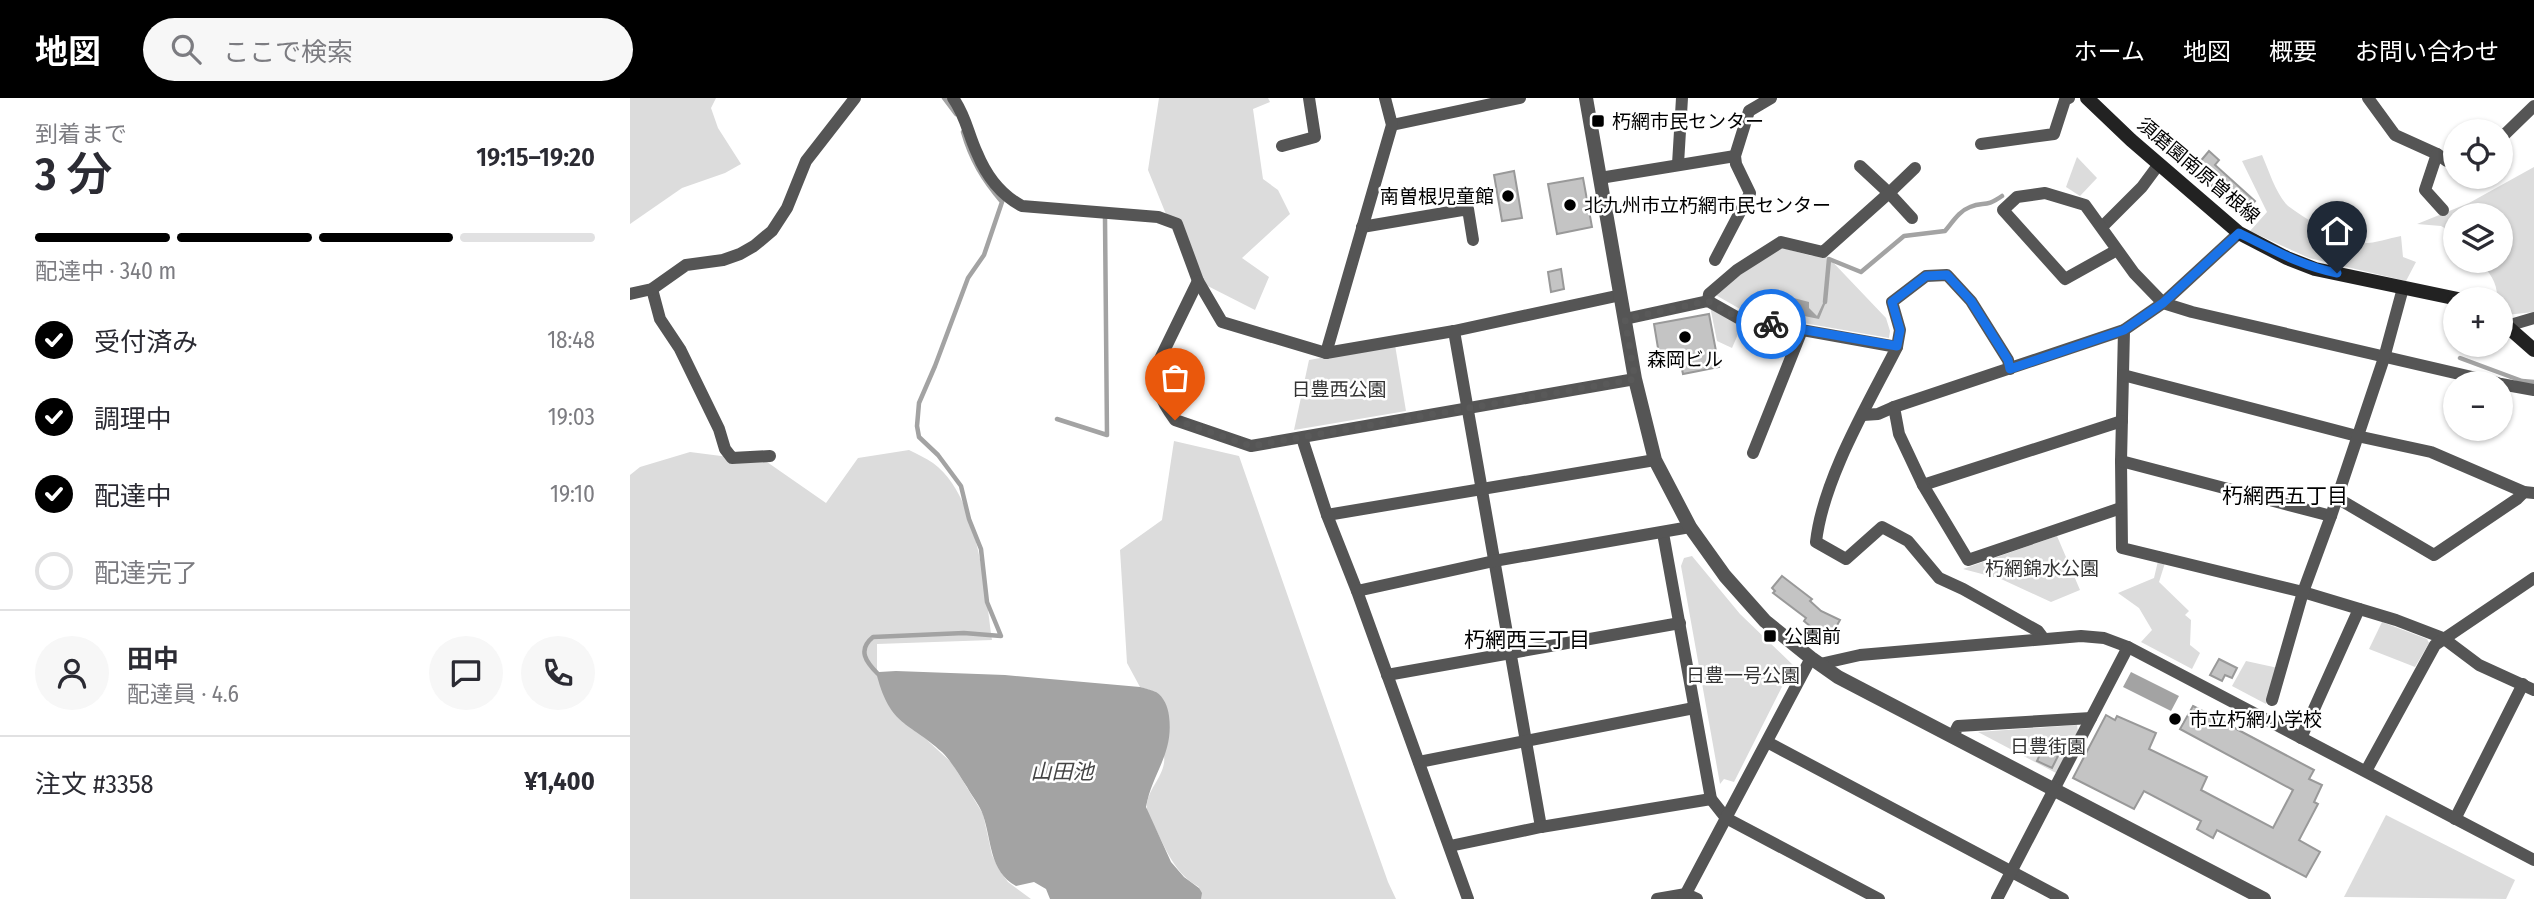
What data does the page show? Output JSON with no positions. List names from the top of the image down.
{
  "streets": {
    "main road": ["須磨園南原曽根線"]
  },
  "districts": ["朽網西五丁目", "朽網西三丁目"],
  "water": ["山田池"],
  "parks": [
    "日豊西公園",
    "朽網錦水公園",
    "日豊一号公園",
    "日豊街園"
  ],
  "places": {
    "transit": ["朽網市民センター", "公園前"],
    "other": [
      "南曽根児童館",
      "北九州市立朽網市民センター",
      "森岡ビル",
      "市立朽網小学校"
    ]
  },
  "page": {
    "header": "地図",
    "search": "ここで検索",
    "nav": [
      "ホーム",
      "地図",
      "概要",
      "お問い合わせ"
    ],
    "heading": ["3 分", "到着まで", "19:15–19:20"],
    "panel": [
      "田中",
      "配達員 · 4.6",
      "注文 #3358",
      "¥1,400"
    ],
    "map_buttons": ["+", "−"],
    "bar": "配達中 · 340 m",
    "list": [
      ["受付済み", "18:48"],
      ["調理中", "19:03"],
      ["配達中", "19:10"],
      "配達完了"
    ]
  }
}
